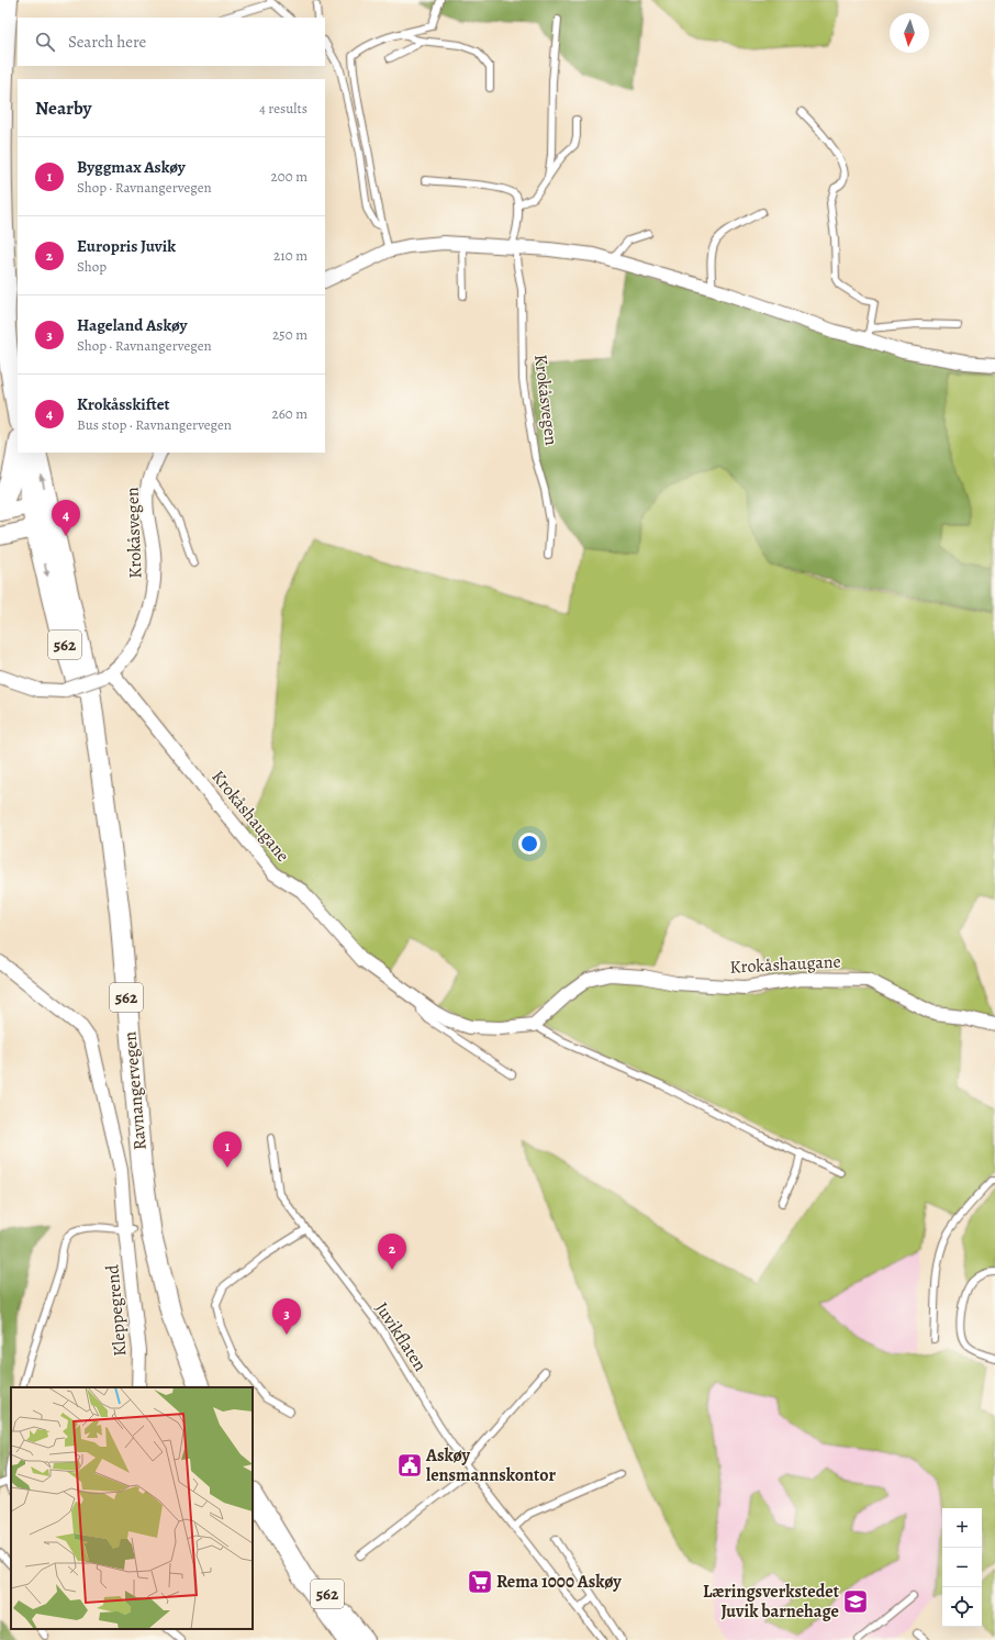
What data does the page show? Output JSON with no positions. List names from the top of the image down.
{
  "streets": {
    "main road": ["562", "Ravnangervegen"],
    "street": ["Krokåsvegen", "Krokåshaugane", "Kleppegrend"],
    "lane": ["Juvikflaten"]
  },
  "crossings": [
    ["Krokåsvegen", "Krokåshaugane"]
  ],
  "places": {
    "public building": ["Askøy lensmannskontor"],
    "supermarket": ["Rema 1000 Askøy"],
    "school or university": ["Læringsverkstedet Juvik barnehage"]
  },
  "north": "bottom",
  "page": {
    "search": "Search here",
    "heading": ["Nearby", "4 results"],
    "list": [
      {
        "mark": "1",
        "name": "Byggmax Askøy",
        "note": "Shop · Ravnangervegen",
        "value": "200 m"
      },
      {
        "mark": "2",
        "name": "Europris Juvik",
        "note": "Shop",
        "value": "210 m"
      },
      {
        "mark": "3",
        "name": "Hageland Askøy",
        "note": "Shop · Ravnangervegen",
        "value": "250 m"
      },
      {
        "mark": "4",
        "name": "Krokåsskiftet",
        "note": "Bus stop · Ravnangervegen",
        "value": "260 m"
      }
    ],
    "pins": [
      "4",
      "1",
      "2",
      "3"
    ],
    "map_buttons": ["+", "−"]
  }
}
